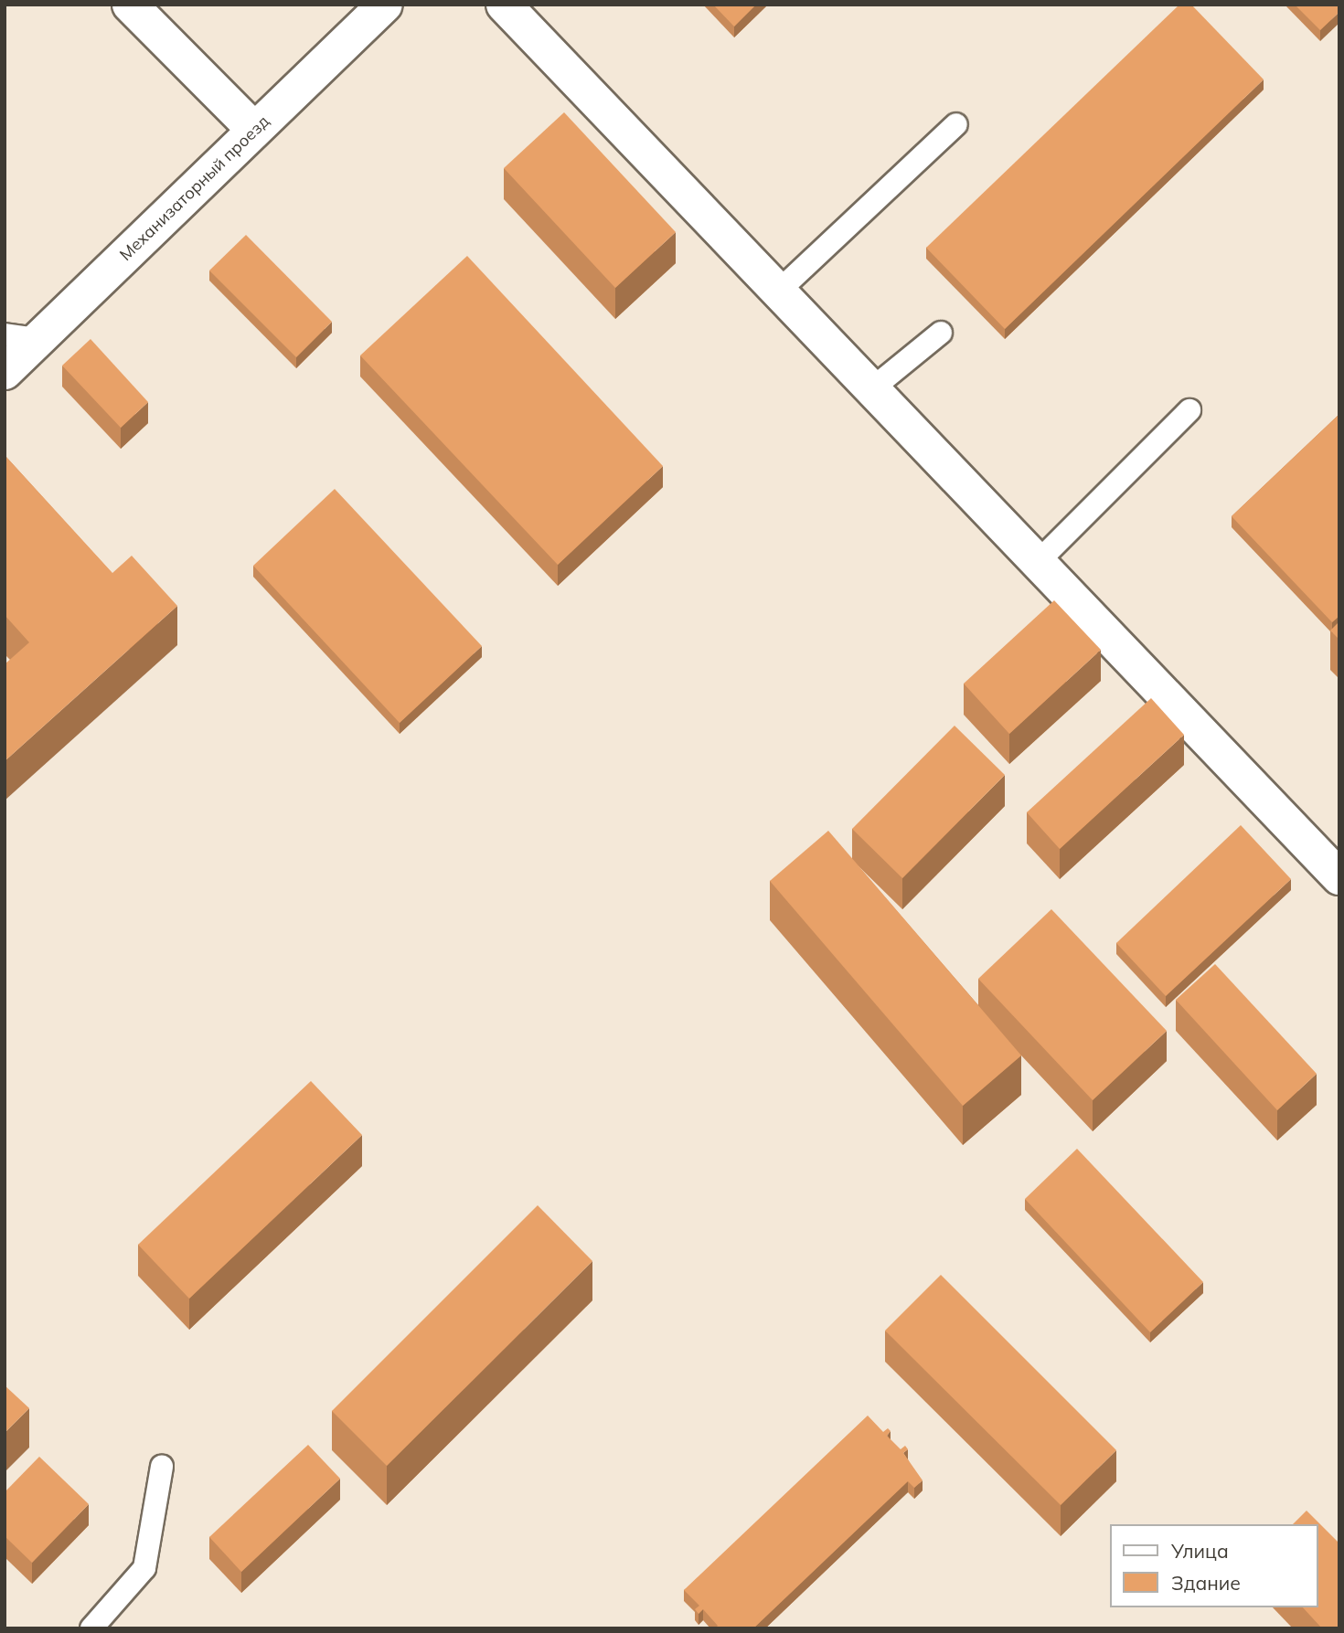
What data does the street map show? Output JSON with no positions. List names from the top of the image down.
{
  "streets": {
    "street": ["Механизаторный проезд"]
  },
  "legend": ["Улица", "Здание"]
}
